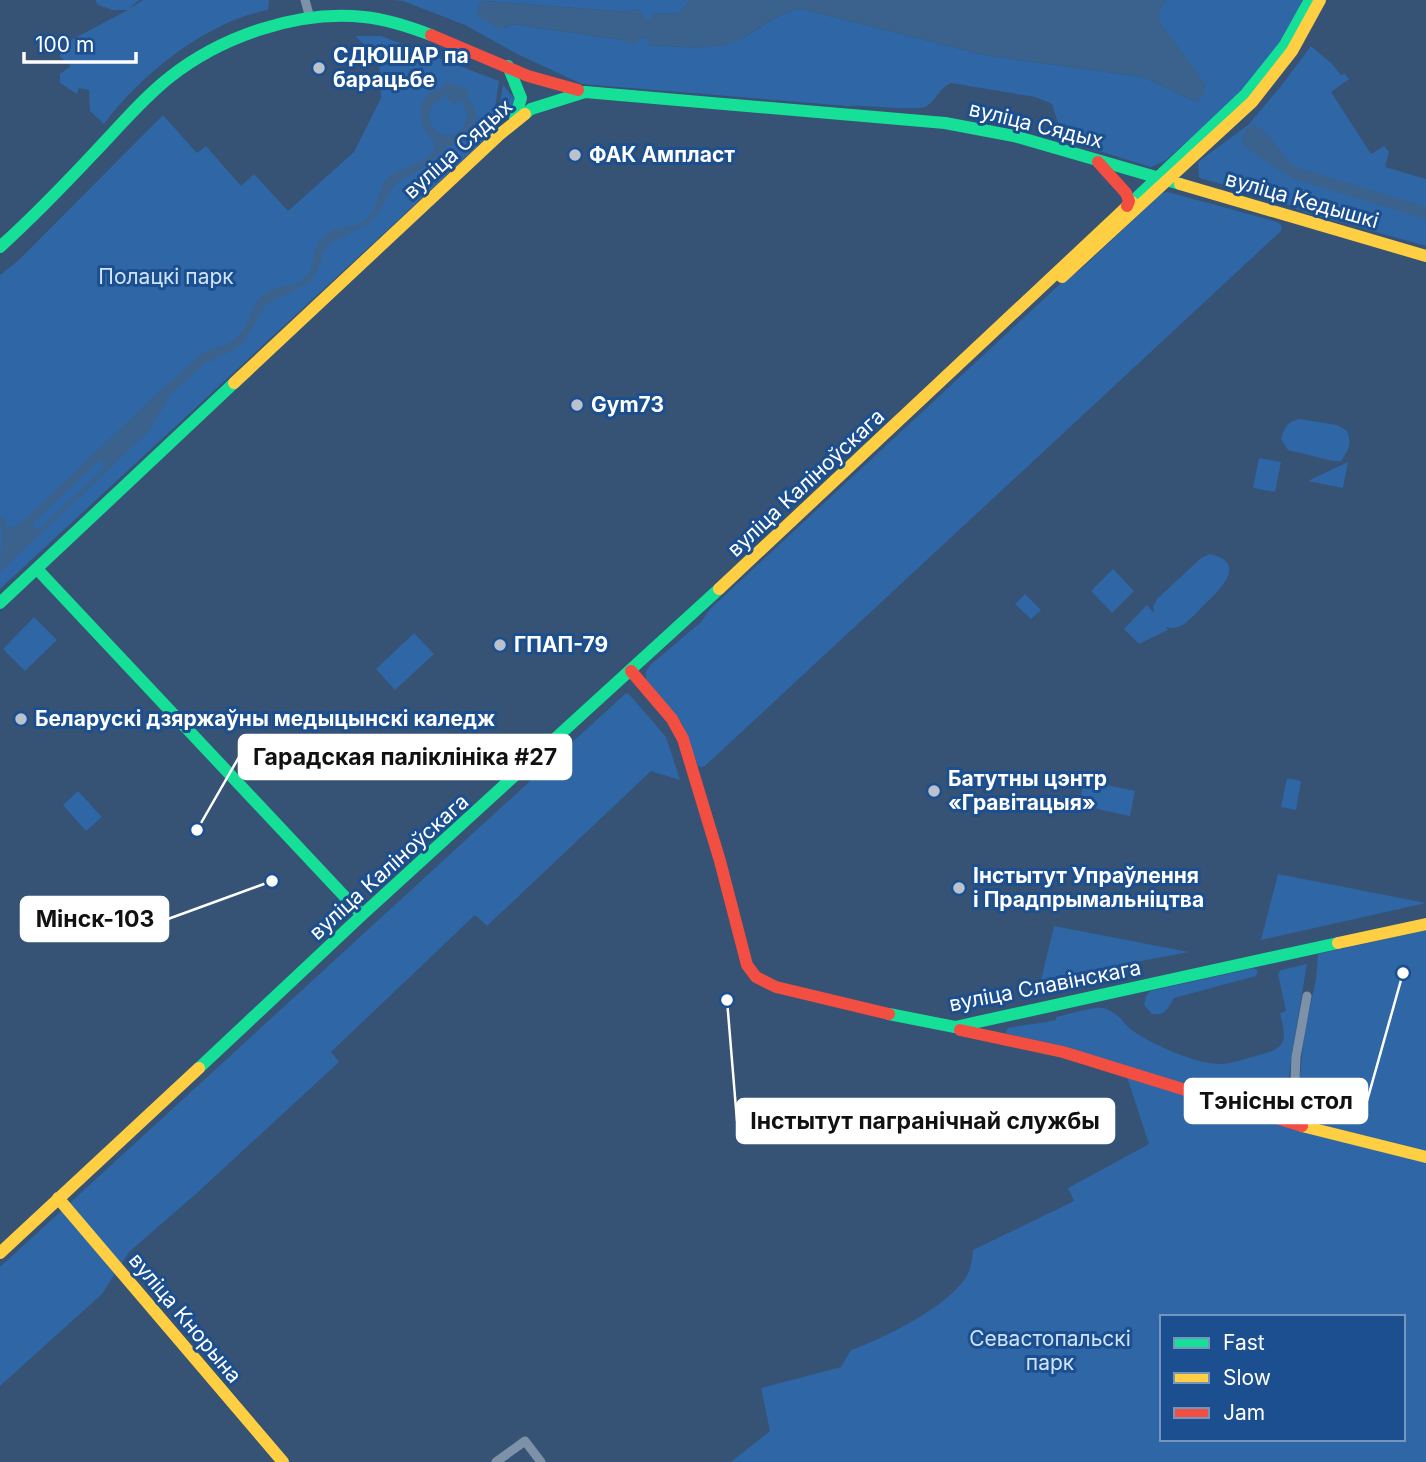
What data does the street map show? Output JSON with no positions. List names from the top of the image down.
{
  "streets": {
    "main road": [
      "вуліца Сядых",
      "вуліца Кедышкі",
      "вуліца Каліноўскага",
      "вуліца Славінскага",
      "вуліца Кнорына"
    ]
  },
  "crossings": [
    ["вуліца Сядых", "вуліца Кедышкі"],
    ["вуліца Сядых", "вуліца Каліноўскага"],
    ["вуліца Кедышкі", "вуліца Каліноўскага"],
    ["вуліца Каліноўскага", "вуліца Славінскага"],
    ["вуліца Каліноўскага", "вуліца Кнорына"]
  ],
  "parks": ["Полацкі парк", "Севастопальскі парк"],
  "places": [
    "СДЮШАР па барацьбе",
    "ФАК Ампласт",
    "Gym73",
    "ГПАП-79",
    "Беларускі дзяржаўны медыцынскі каледж",
    "Батутны цэнтр «Гравітацыя»",
    "Гарадская паліклініка #27",
    "Мінск-103",
    "Інстытут Упраўлення і Прадпрымальніцтва",
    "Тэнісны стол",
    "Інстытут пагранічнай службы"
  ],
  "legend": ["Fast", "Slow", "Jam"],
  "scale_bar": "100 m"
}
